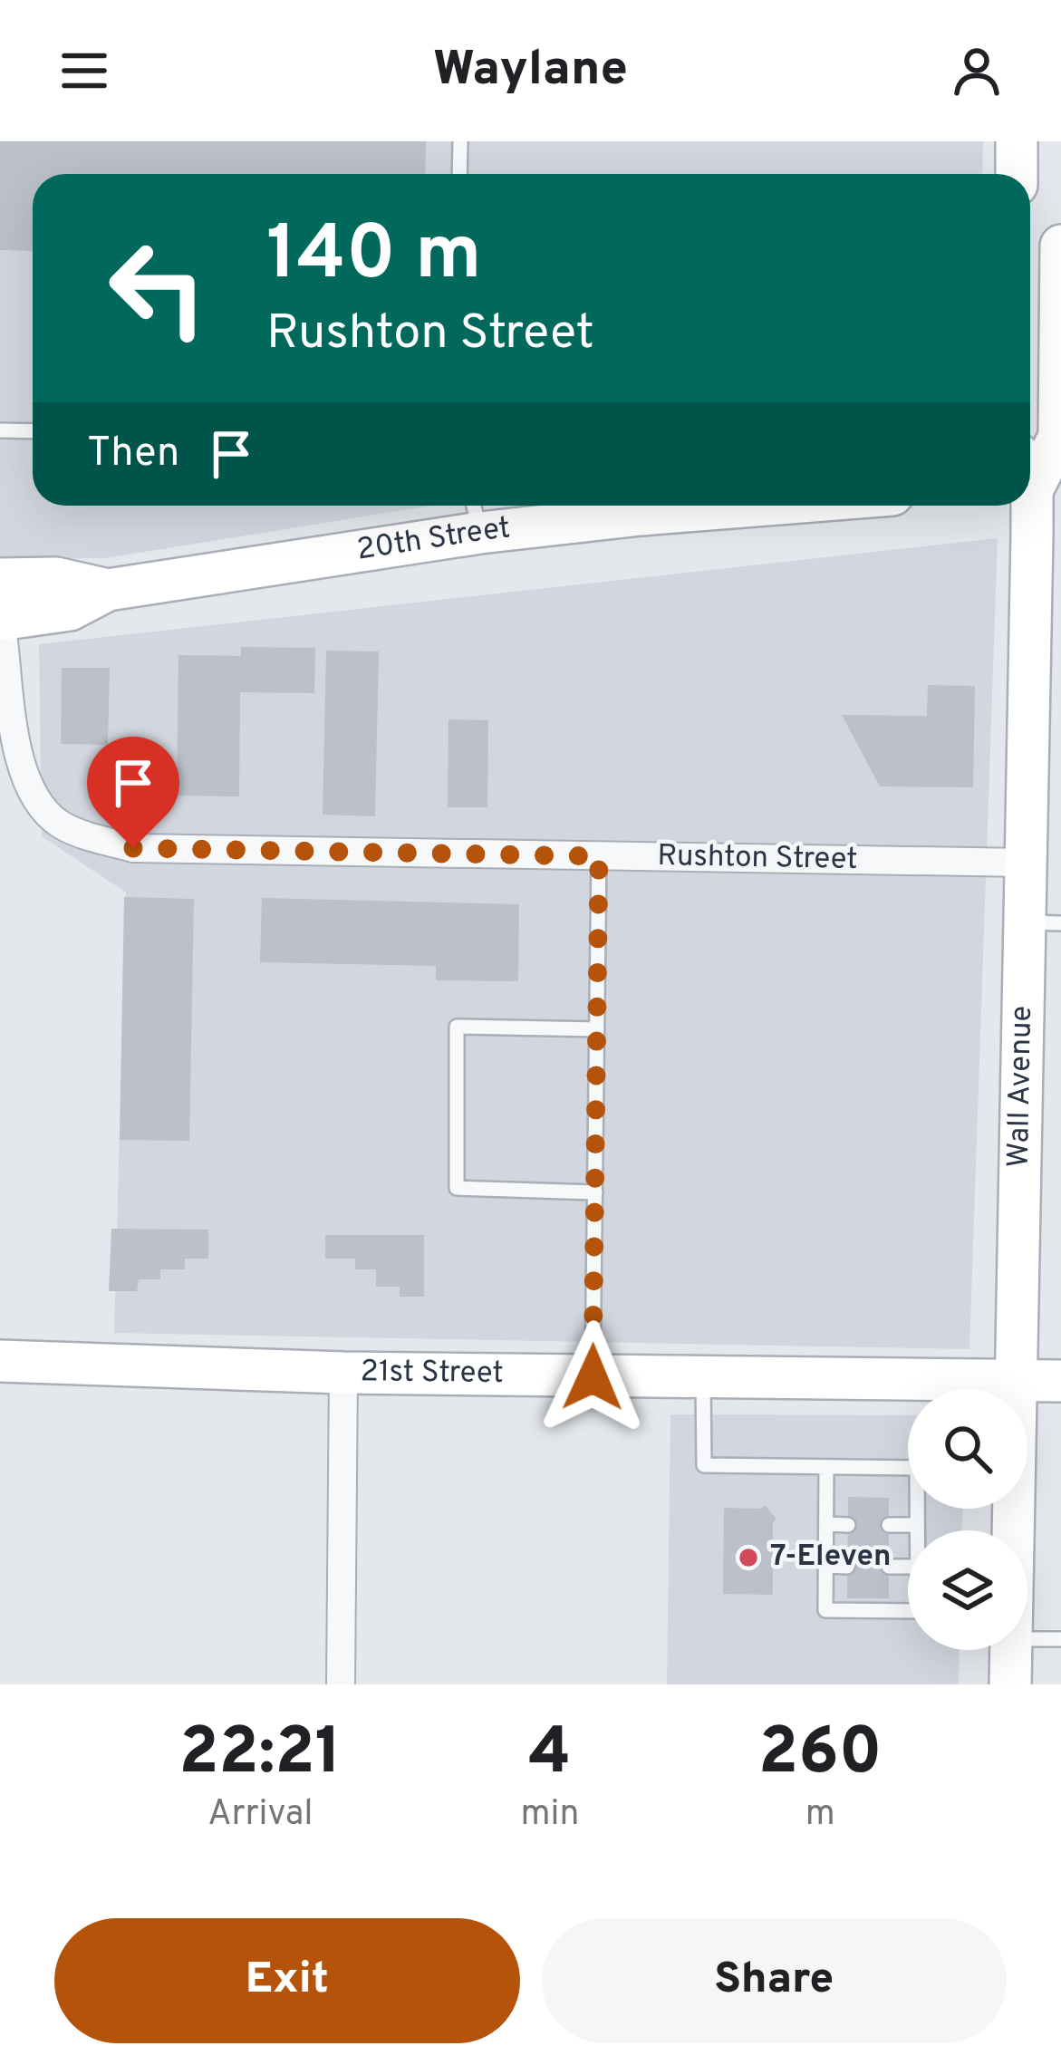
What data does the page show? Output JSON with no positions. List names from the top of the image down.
{
  "streets": {
    "main road": ["20th Street", "Wall Avenue", "21st Street"],
    "street": ["Rushton Street"]
  },
  "crossings": [
    ["20th Street", "Rushton Street"],
    ["Rushton Street", "Wall Avenue"],
    ["Wall Avenue", "21st Street"]
  ],
  "places": ["7-Eleven"],
  "page": {
    "header": "Waylane",
    "turn": ["140 m", "Rushton Street"],
    "then": "Then",
    "eta": [
      "22:21",
      "Arrival",
      "4",
      "min",
      "260",
      "m"
    ],
    "buttons": ["Exit", "Share"]
  }
}
